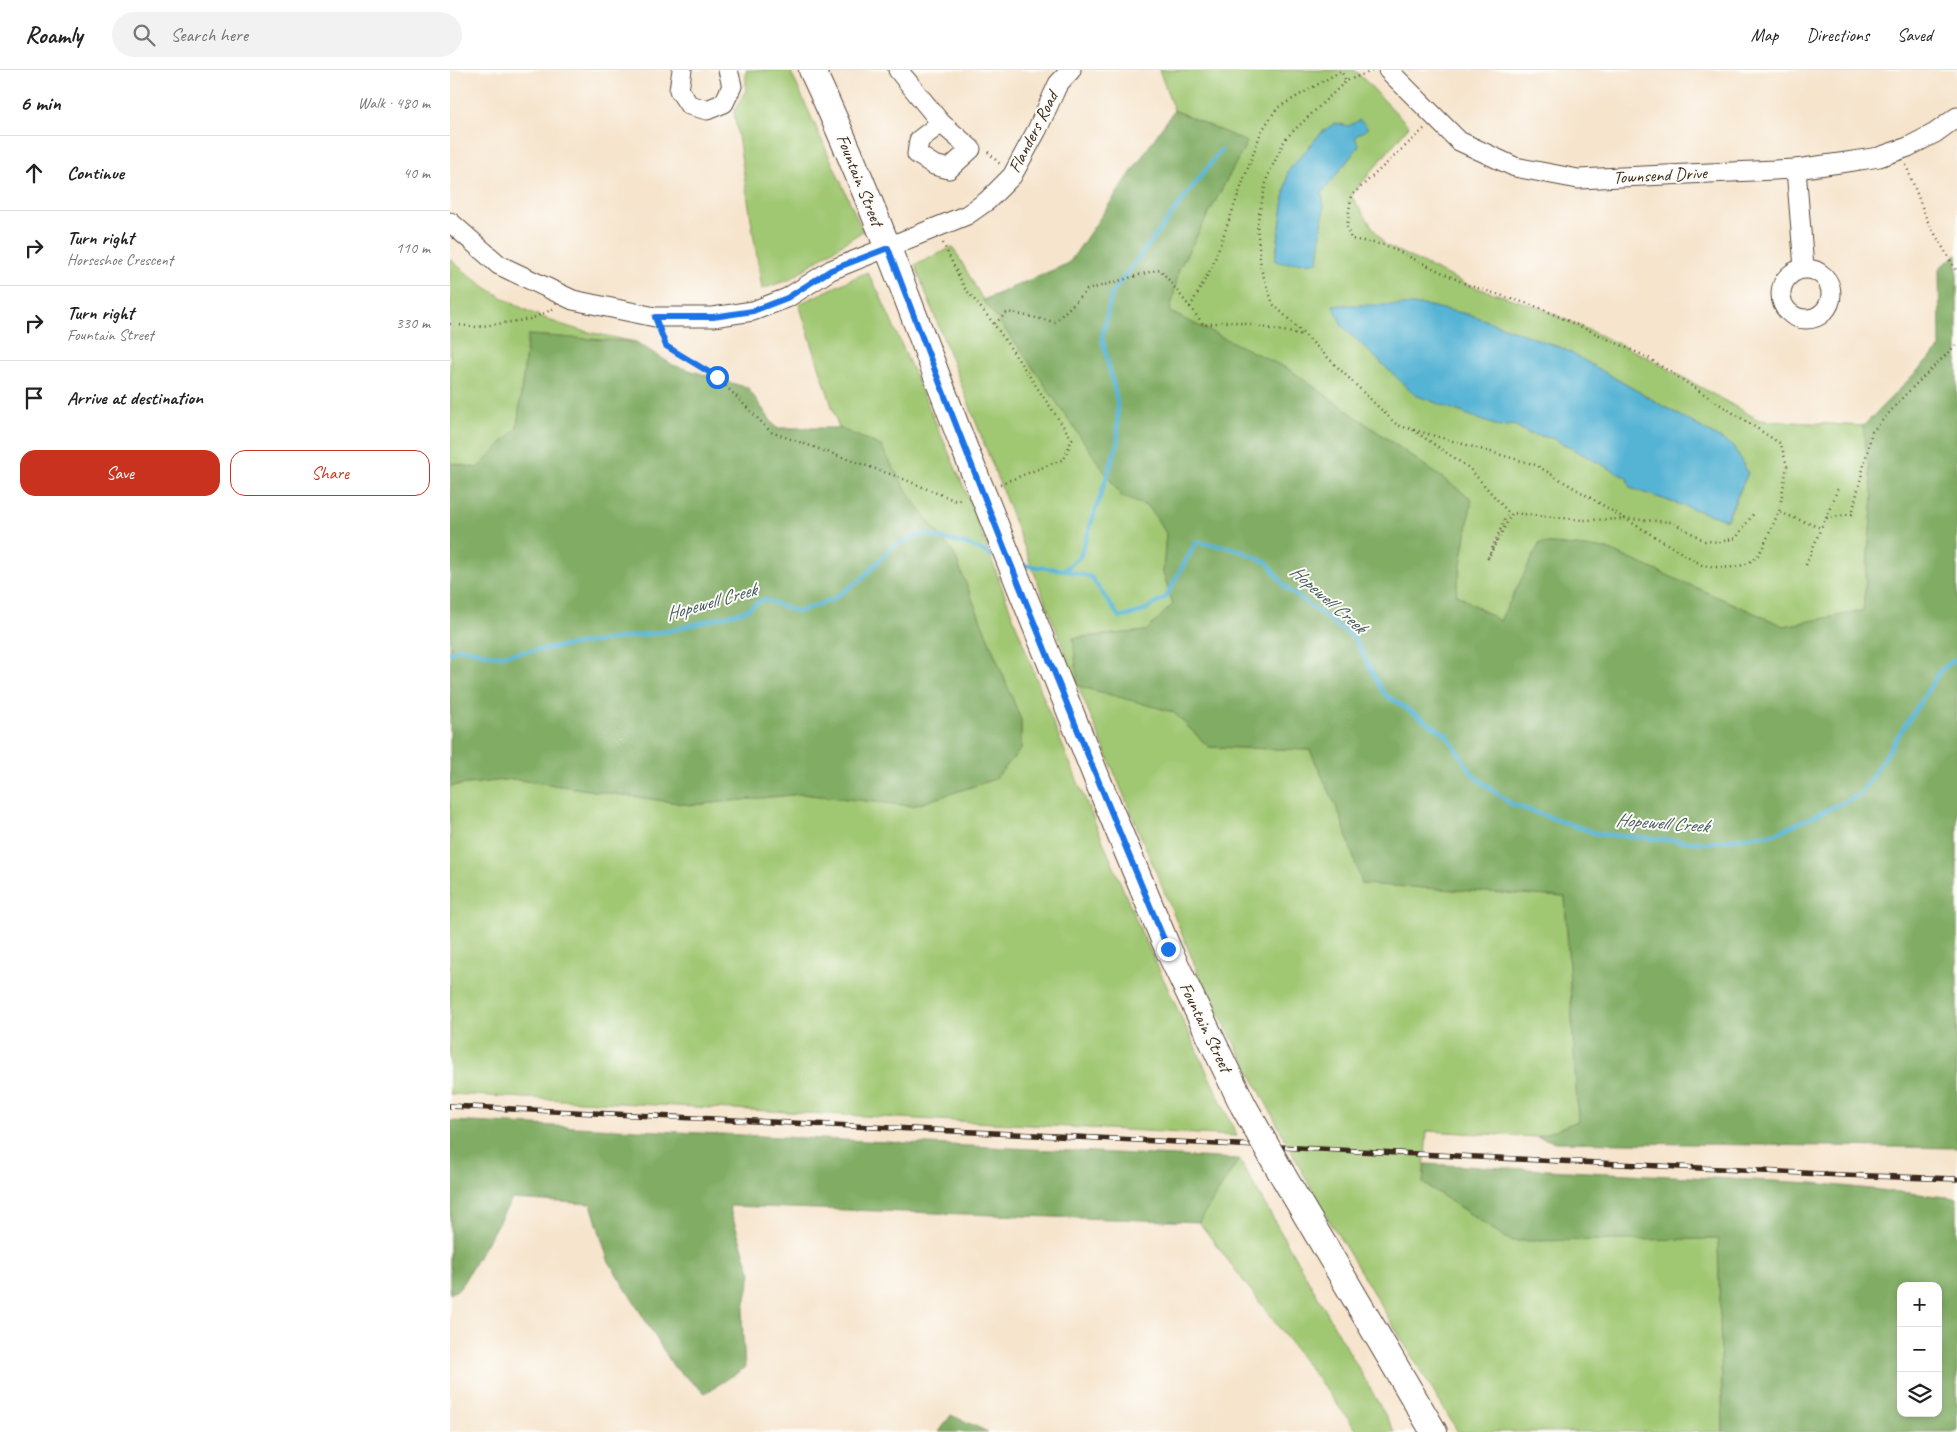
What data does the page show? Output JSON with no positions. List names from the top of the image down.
{
  "streets": {
    "main road": ["Fountain Street"],
    "street": ["Flanders Road", "Townsend Drive"]
  },
  "crossings": [
    ["Flanders Road", "Fountain Street"]
  ],
  "water": ["Hopewell Creek"],
  "page": {
    "header": "Roamly",
    "search": "Search here",
    "nav": ["Map", "Directions", "Saved"],
    "heading": ["6 min", "Walk · 480 m"],
    "list": [
      ["Continue", "40 m"],
      ["Turn right", "Horseshoe Crescent", "110 m"],
      ["Turn right", "Fountain Street", "330 m"],
      "Arrive at destination"
    ],
    "buttons": ["Save", "Share"],
    "map_buttons": ["+", "−"]
  }
}
